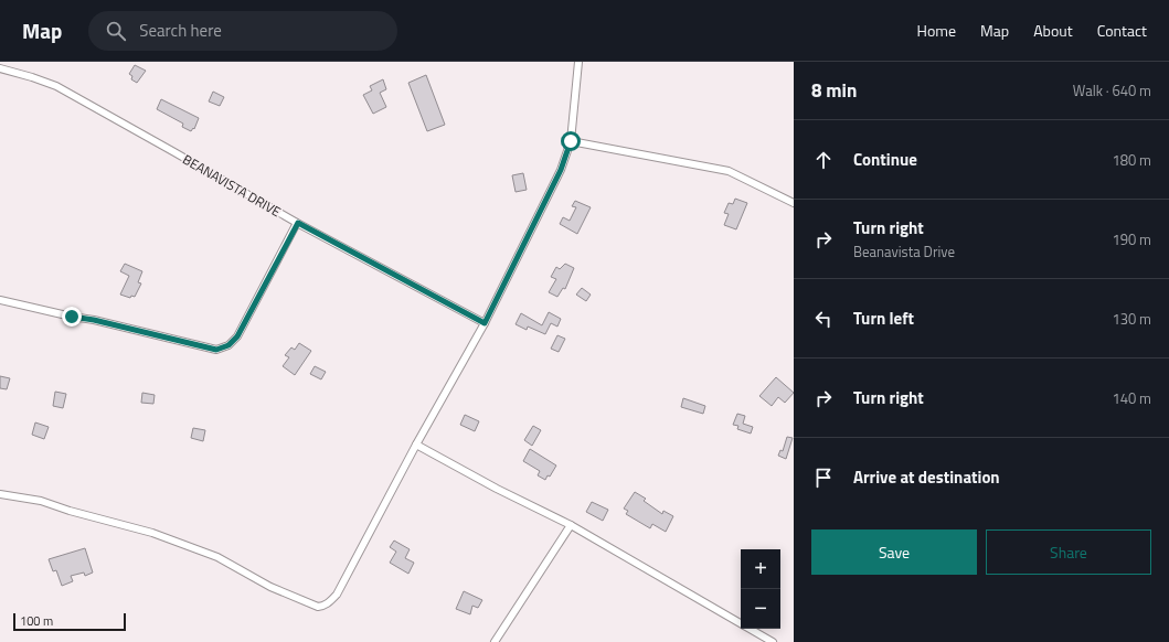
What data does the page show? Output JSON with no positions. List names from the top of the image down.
{
  "streets": {
    "street": ["BEANAVISTA DRIVE"]
  },
  "scale_bar": "100 m",
  "page": {
    "header": "Map",
    "search": "Search here",
    "nav": [
      "Home",
      "Map",
      "About",
      "Contact"
    ],
    "heading": ["8 min", "Walk · 640 m"],
    "list": [
      ["Continue", "180 m"],
      ["Turn right", "Beanavista Drive", "190 m"],
      ["Turn left", "130 m"],
      ["Turn right", "140 m"],
      "Arrive at destination"
    ],
    "buttons": ["Save", "Share"],
    "map_buttons": ["+", "−"],
    "scale": "100 m"
  }
}
